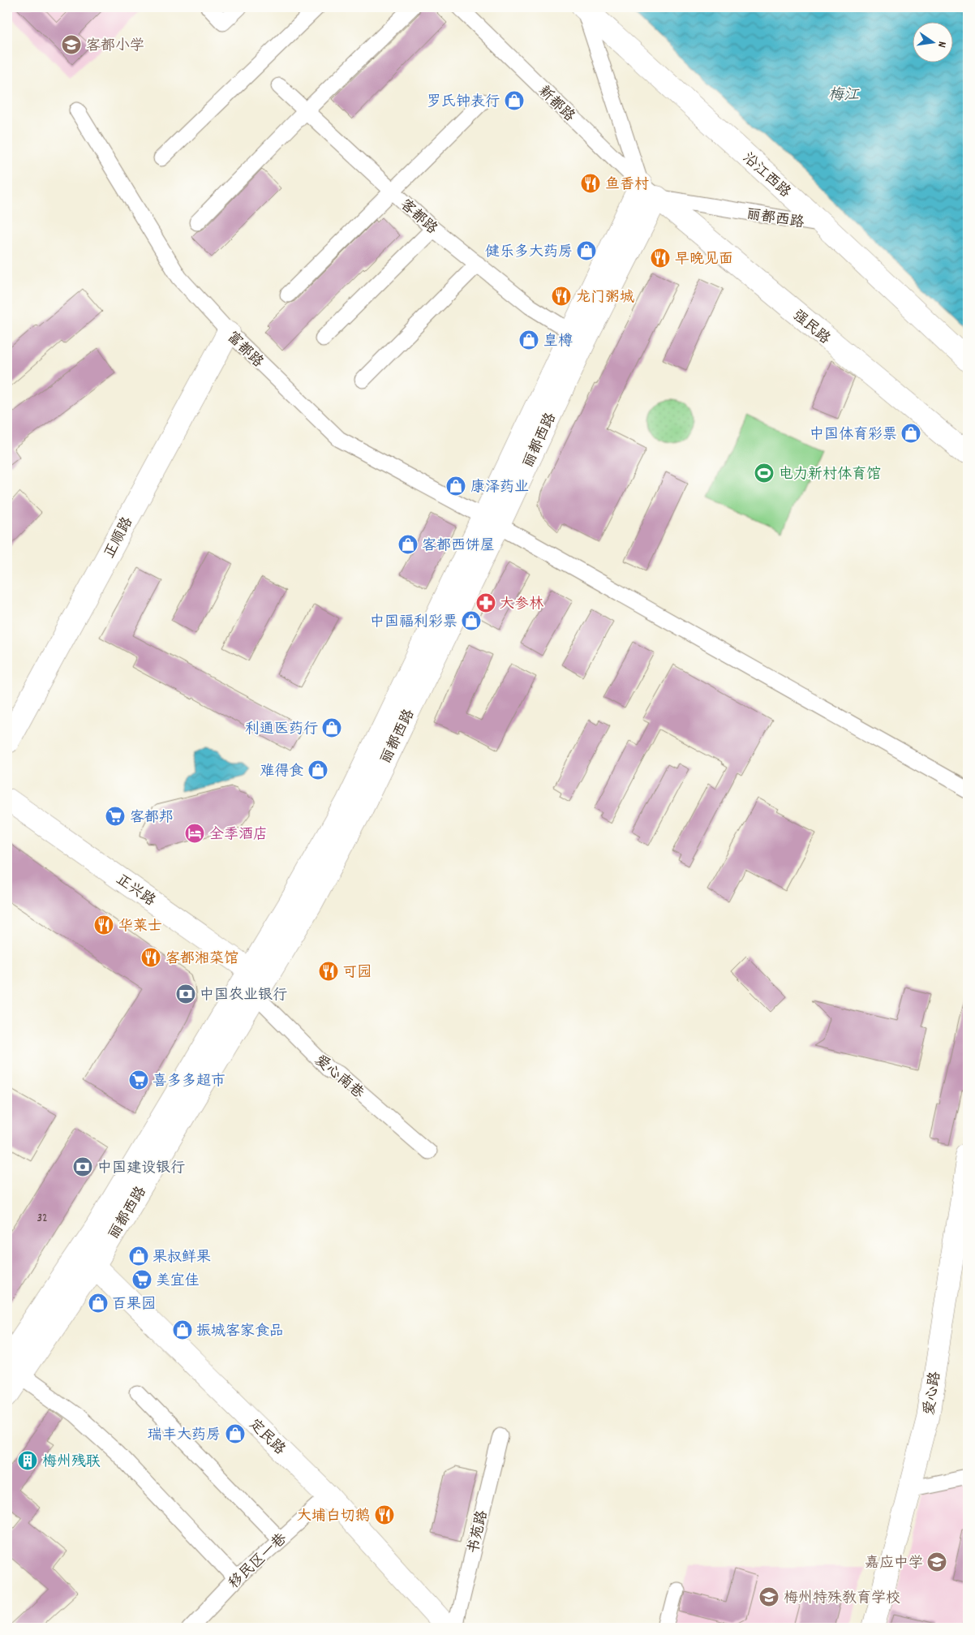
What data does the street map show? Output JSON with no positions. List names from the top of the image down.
{
  "streets": {
    "street": [
      "新都路",
      "沿江西路",
      "客都路",
      "丽都西路",
      "强民路",
      "富都路",
      "正顺路",
      "正兴路",
      "爱心南巷",
      "爱心路",
      "定民路",
      "书苑路",
      "移民区一巷"
    ]
  },
  "crossings": [
    ["新都路", "丽都西路"],
    ["新都路", "强民路"],
    ["沿江西路", "丽都西路"],
    ["客都路", "丽都西路"],
    ["丽都西路", "强民路"],
    ["丽都西路", "富都路"],
    ["丽都西路", "正兴路"],
    ["丽都西路", "爱心南巷"],
    ["丽都西路", "定民路"],
    ["富都路", "正顺路"],
    ["正兴路", "爱心南巷"],
    ["定民路", "移民区一巷"]
  ],
  "water": ["梅江"],
  "places": {
    "school or university": ["客都小学", "嘉应中学", "梅州特殊教育学校"],
    "shop": [
      "罗氏钟表行",
      "健乐多大药房",
      "皇樽",
      "中国体育彩票",
      "康泽药业",
      "客都西饼屋",
      "中国福利彩票",
      "利通医药行",
      "难得食",
      "果叔鲜果",
      "百果园",
      "振城客家食品",
      "瑞丰大药房"
    ],
    "restaurant": [
      "鱼香村",
      "早晚见面",
      "龙门粥城",
      "华莱士",
      "客都湘菜馆",
      "可园",
      "大埔白切鹅"
    ],
    "sports": ["电力新村体育馆"],
    "pharmacy": ["大参林"],
    "supermarket": ["客都邦", "喜多多超市", "美宜佳"],
    "hotel": ["全季酒店"],
    "bank": ["中国农业银行", "中国建设银行"],
    "building": ["梅州残联"]
  },
  "house_numbers": ["32"],
  "north": "right"
}
